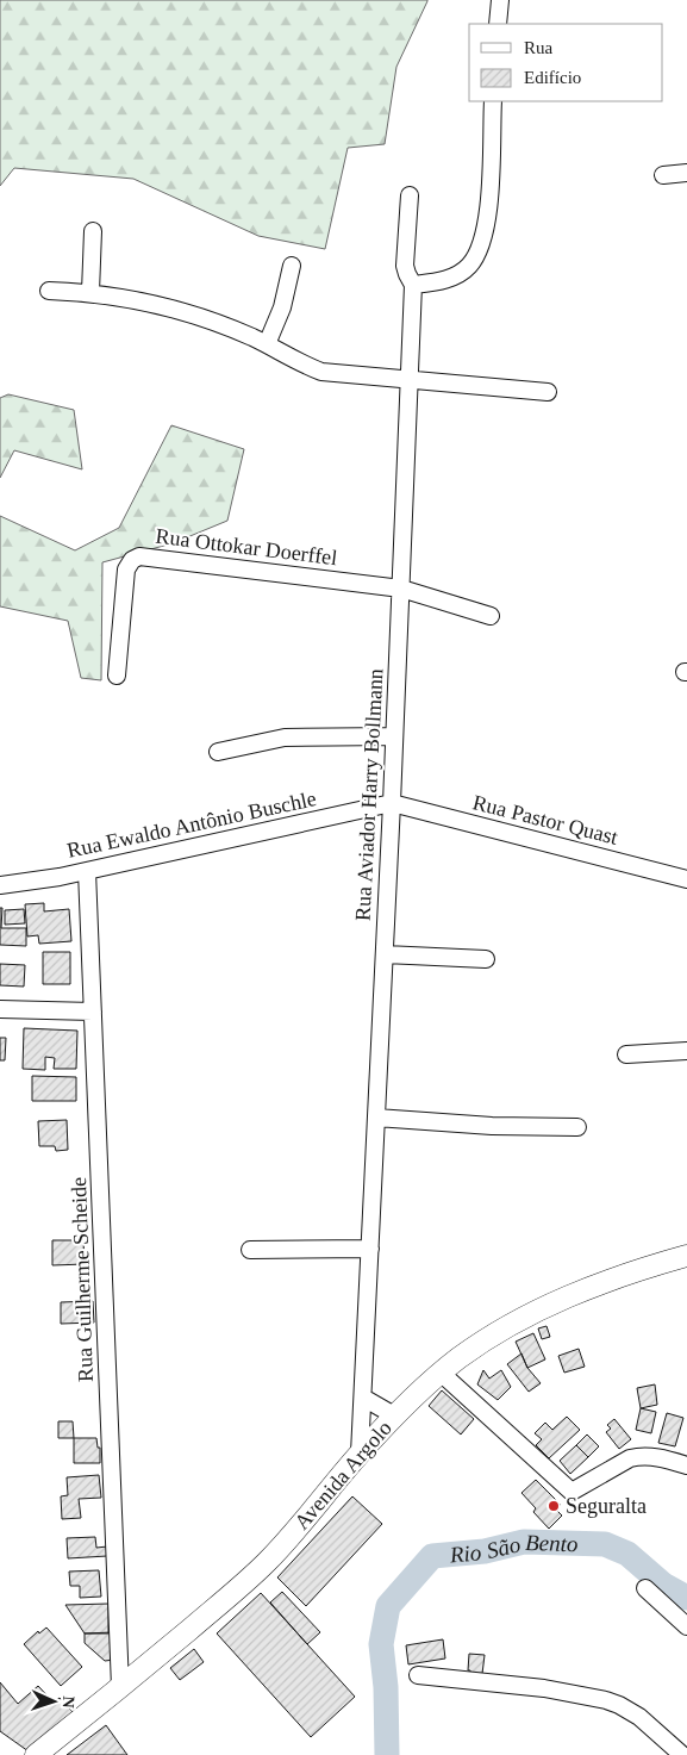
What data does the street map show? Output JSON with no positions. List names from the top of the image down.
{
  "streets": {
    "main road": ["Avenida Argolo"],
    "street": [
      "Rua Ottokar Doerffel",
      "Rua Aviador Harry Bollmann",
      "Rua Pastor Quast",
      "Rua Ewaldo Antônio Buschle",
      "Rua Guilherme Scheide"
    ]
  },
  "crossings": [
    ["Rua Ottokar Doerffel", "Rua Aviador Harry Bollmann"],
    ["Rua Aviador Harry Bollmann", "Rua Pastor Quast"],
    ["Rua Aviador Harry Bollmann", "Rua Ewaldo Antônio Buschle"],
    ["Rua Aviador Harry Bollmann", "Avenida Argolo"],
    ["Rua Pastor Quast", "Rua Ewaldo Antônio Buschle"],
    ["Rua Ewaldo Antônio Buschle", "Rua Guilherme Scheide"],
    ["Rua Guilherme Scheide", "Avenida Argolo"]
  ],
  "water": ["Rio São Bento"],
  "places": ["Seguralta"],
  "legend": ["Rua", "Edifício"],
  "north": "right"
}
